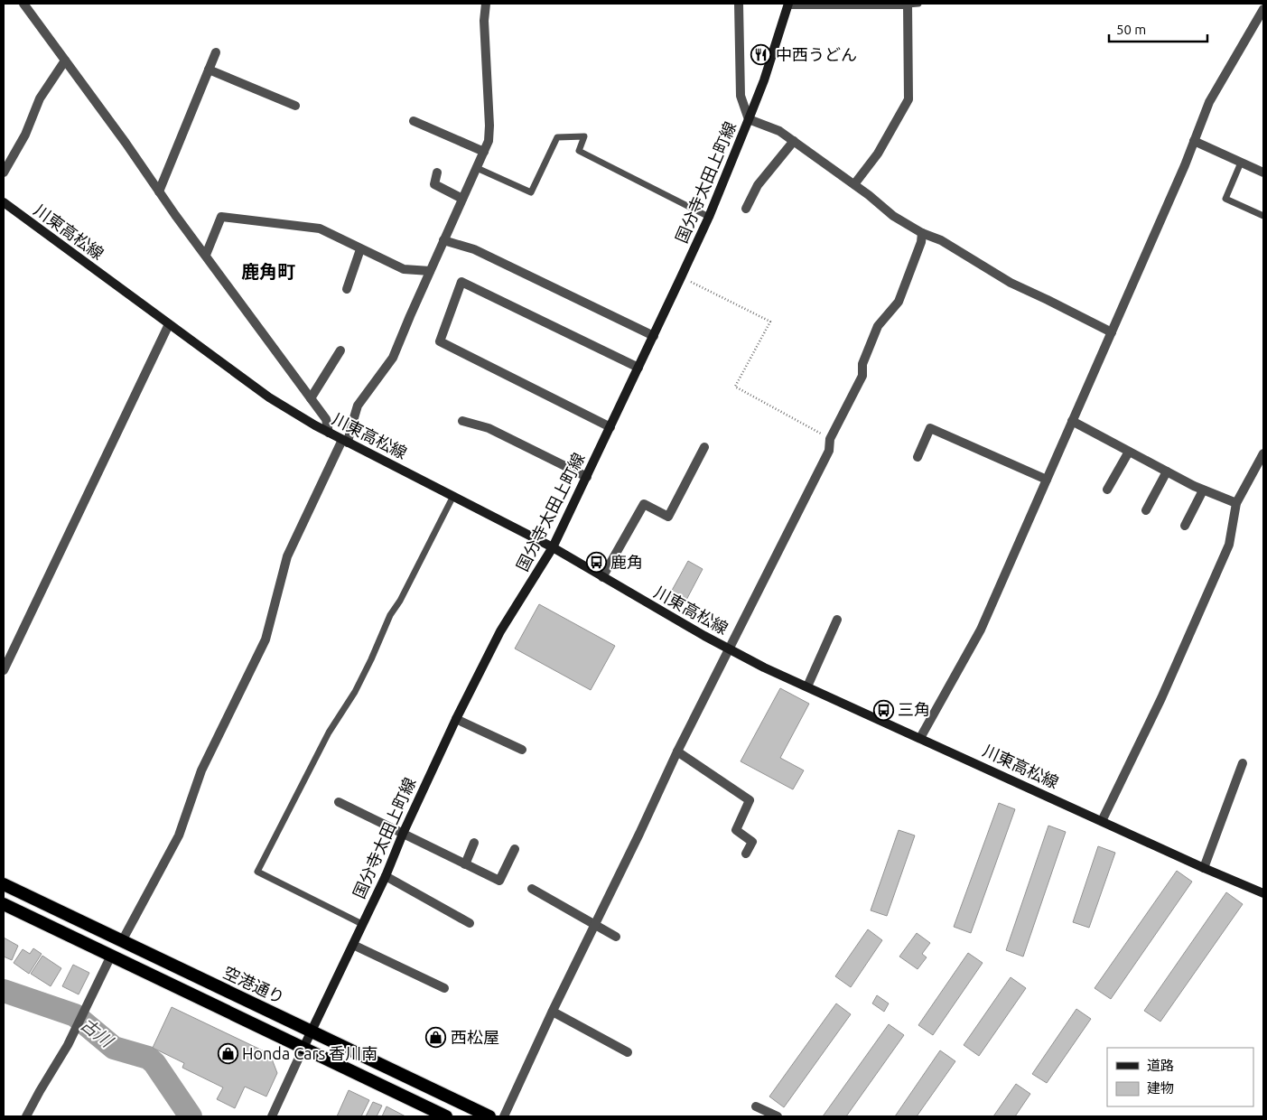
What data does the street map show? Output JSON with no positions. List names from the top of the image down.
{
  "streets": {
    "highway": ["空港通り"],
    "main road": ["国分寺太田上町線", "川東高松線"]
  },
  "crossings": [
    ["国分寺太田上町線", "川東高松線"],
    ["国分寺太田上町線", "空港通り"]
  ],
  "districts": ["鹿角町"],
  "water": ["古川"],
  "places": {
    "restaurant": ["中西うどん"],
    "bus stop": ["鹿角", "三角"],
    "shop": ["西松屋", "Honda Cars 香川南"]
  },
  "legend": ["道路", "建物"],
  "scale_bar": "50 m"
}
